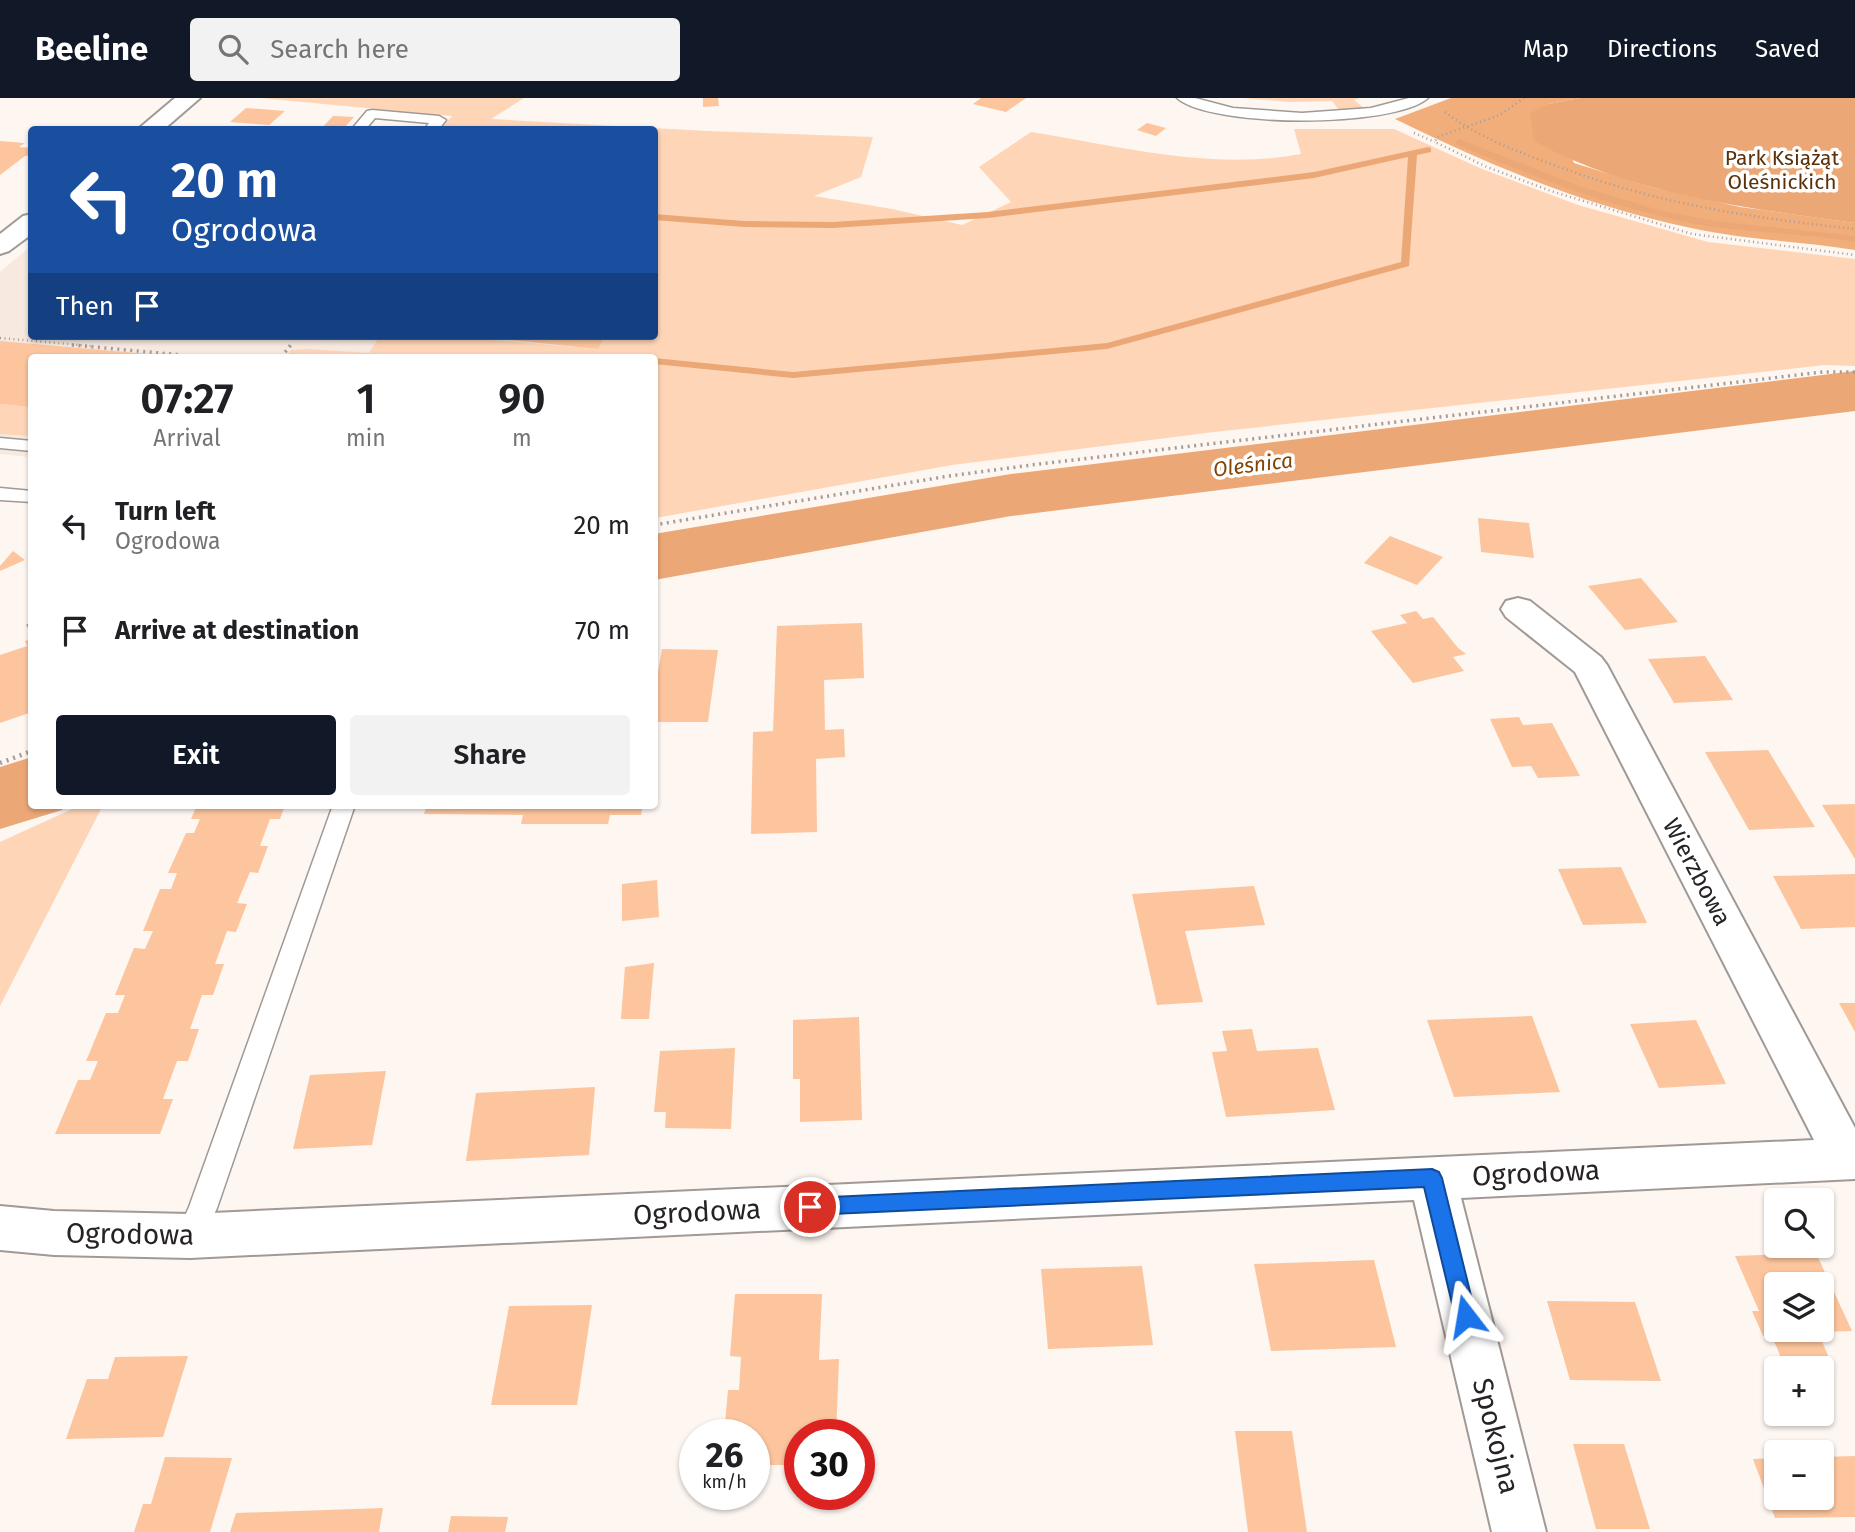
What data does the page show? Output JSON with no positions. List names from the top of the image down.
{
  "streets": {
    "street": ["Wierzbowa", "Ogrodowa", "Spokojna"]
  },
  "crossings": [
    ["Wierzbowa", "Ogrodowa"],
    ["Ogrodowa", "Spokojna"]
  ],
  "water": ["Oleśnica"],
  "parks": ["Park Książąt Oleśnickich"],
  "page": {
    "header": "Beeline",
    "search": "Search here",
    "nav": ["Map", "Directions", "Saved"],
    "turn": ["20 m", "Ogrodowa"],
    "then": "Then",
    "eta": [
      "07:27",
      "Arrival",
      "1",
      "min",
      "90",
      "m"
    ],
    "list": [
      {
        "name": "Turn left",
        "note": "Ogrodowa",
        "value": "20 m"
      },
      {
        "name": "Arrive at destination",
        "value": "70 m"
      }
    ],
    "buttons": ["Exit", "Share"],
    "map_buttons": ["+", "−"],
    "speed": "26 km/h",
    "limit": "30"
  }
}
